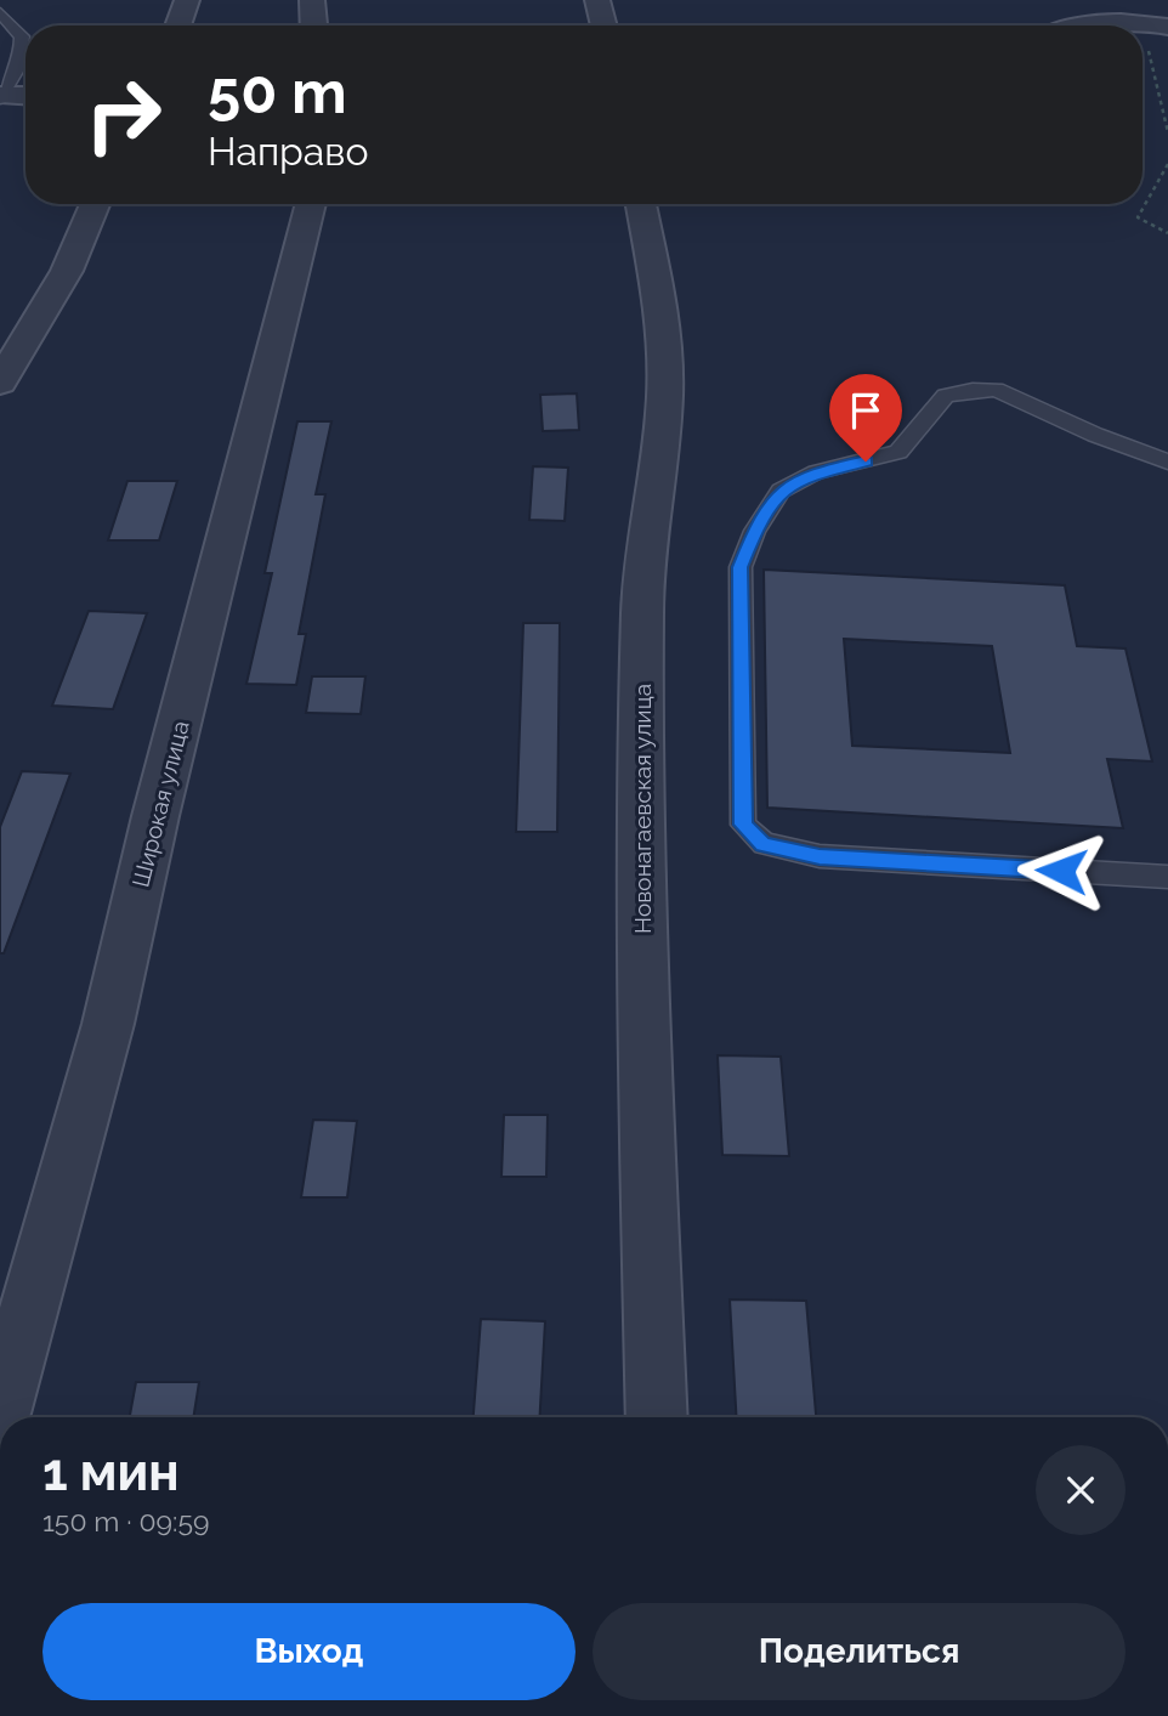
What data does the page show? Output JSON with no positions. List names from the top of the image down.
{
  "streets": {
    "street": ["Широкая улица", "Новонагаевская улица"]
  },
  "page": {
    "turn": ["50 m", "Направо"],
    "heading": ["1 мин", "150 m · 09:59"],
    "buttons": ["Выход", "Поделиться"]
  }
}
